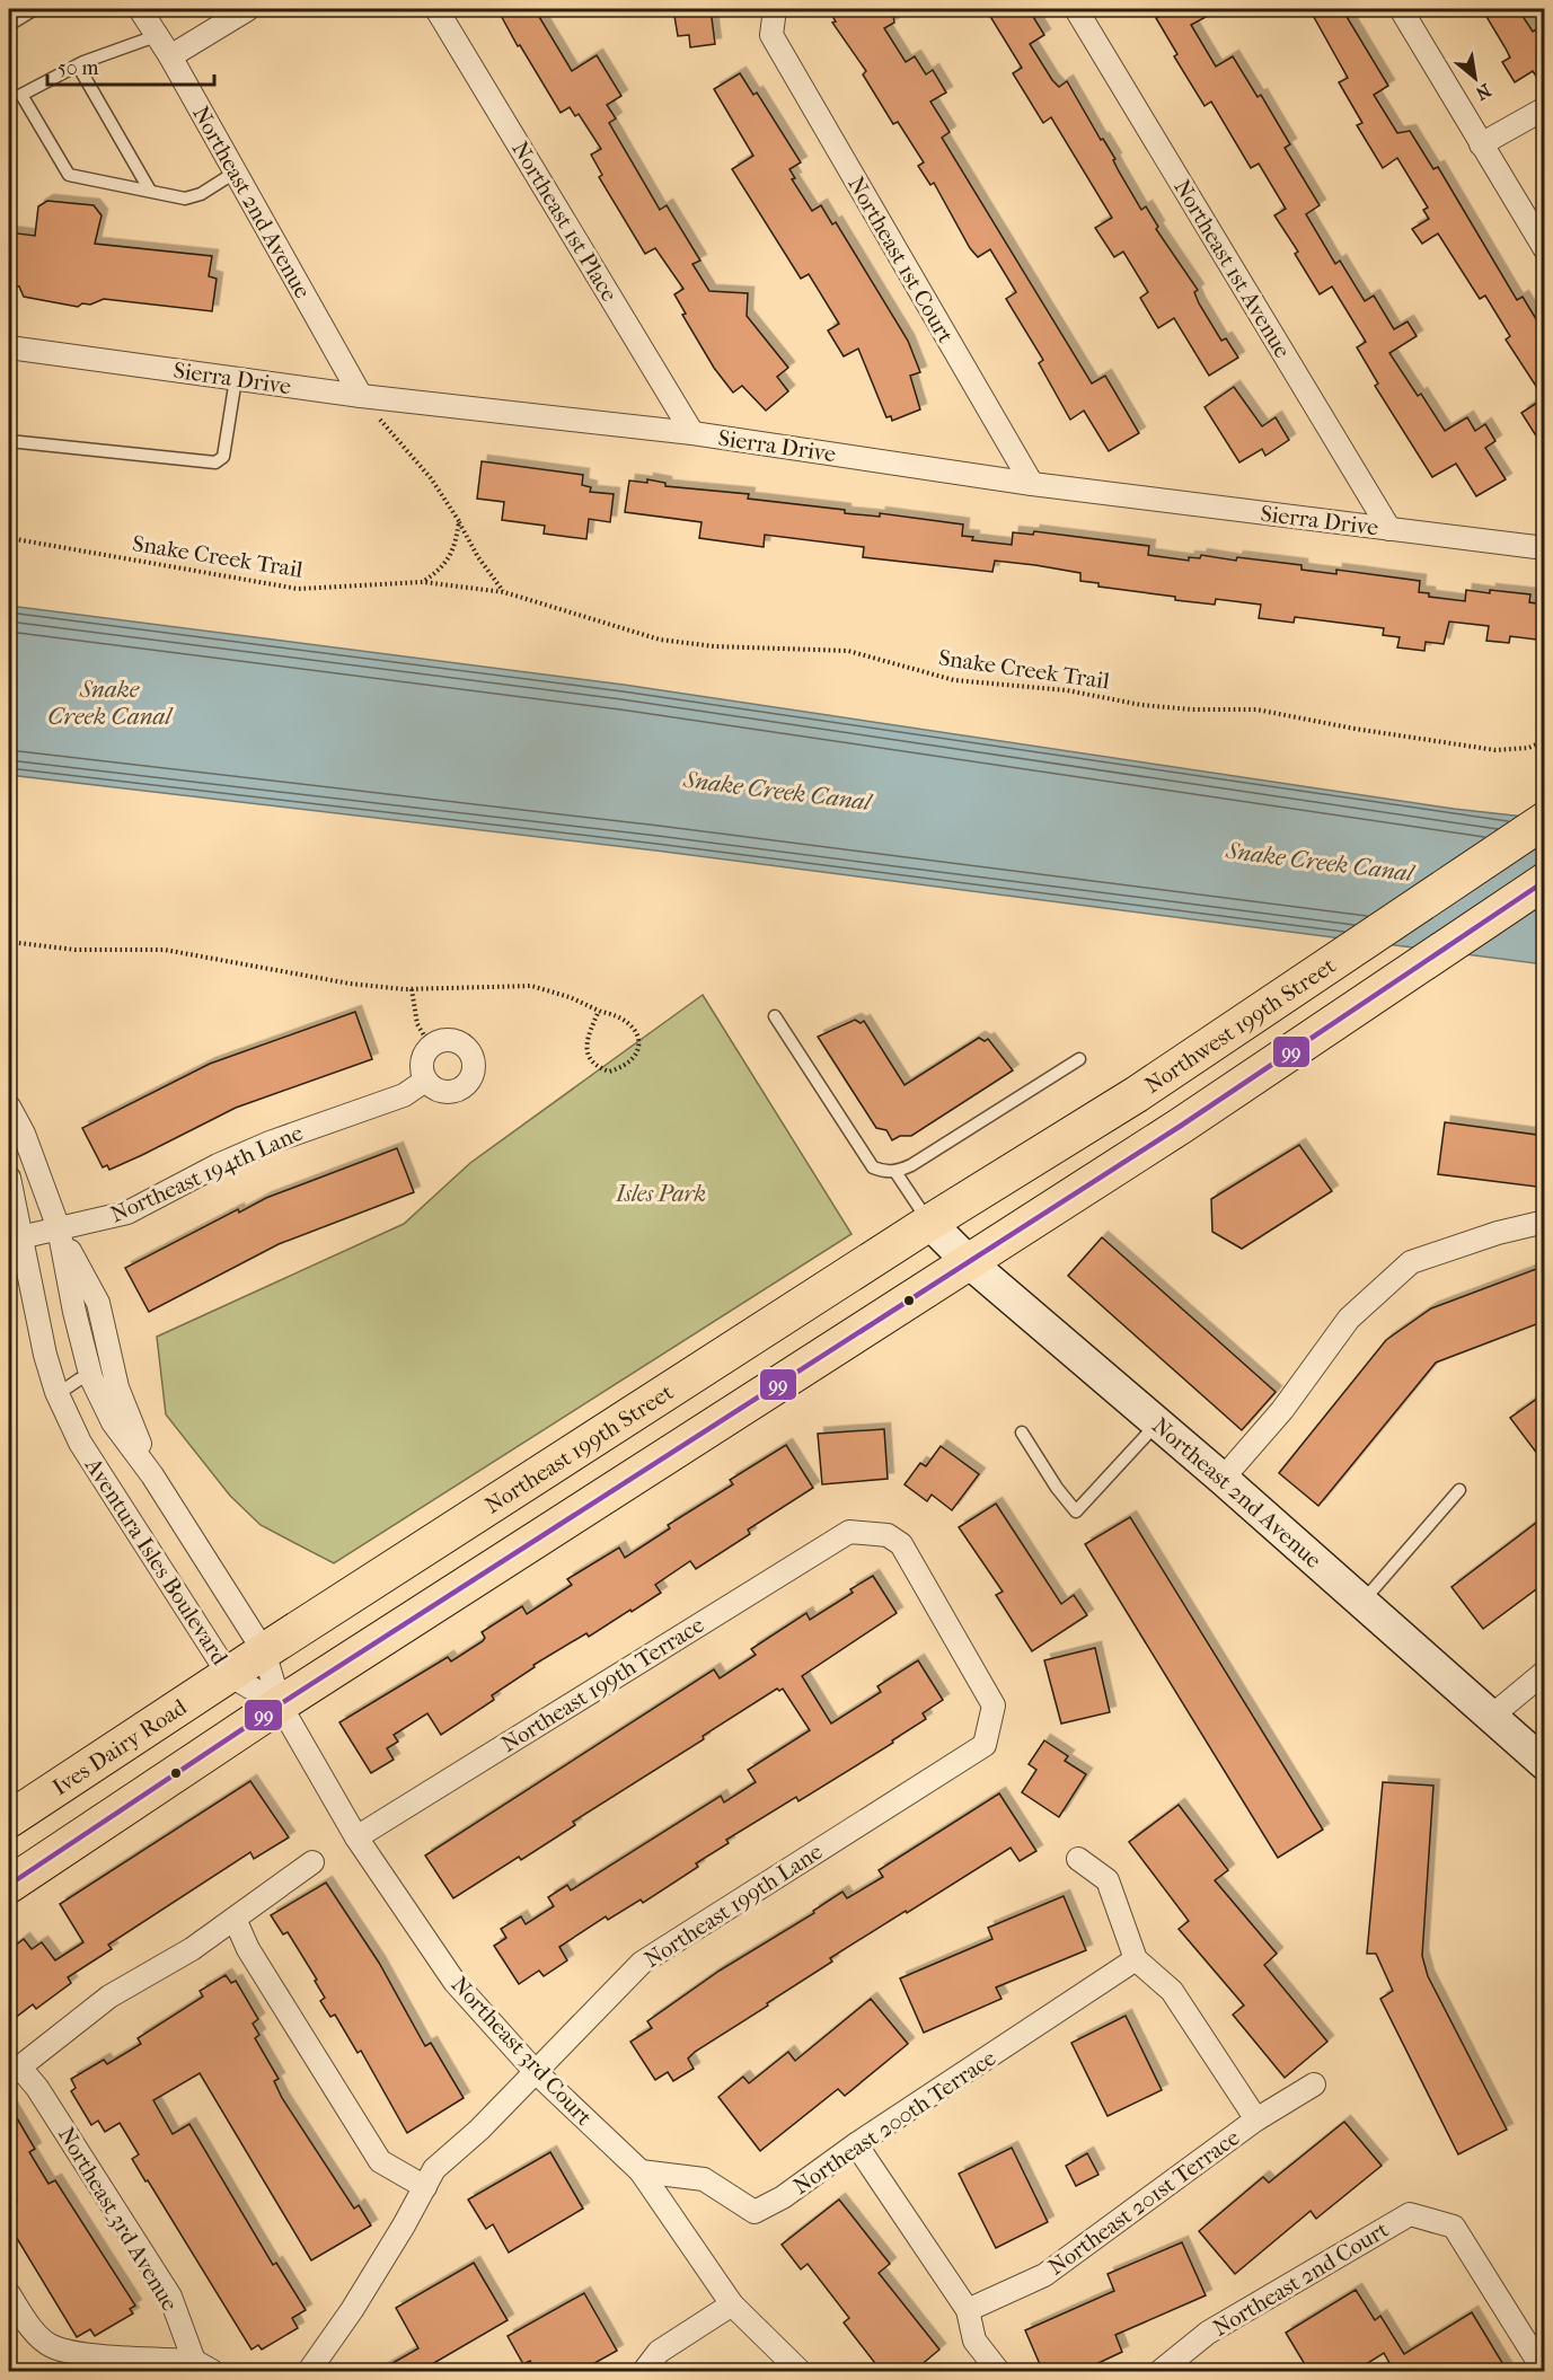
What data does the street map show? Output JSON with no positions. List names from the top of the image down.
{
  "streets": {
    "main road": ["Northwest 199th Street", "Northeast 199th Street", "Ives Dairy Road"],
    "street": [
      "Northeast 2nd Avenue",
      "Northeast 1st Place",
      "Northeast 1st Court",
      "Northeast 1st Avenue",
      "Sierra Drive",
      "Northeast 194th Lane",
      "Aventura Isles Boulevard",
      "Northeast 199th Terrace",
      "Northeast 199th Lane",
      "Northeast 3rd Court",
      "Northeast 200th Terrace",
      "Northeast 201st Terrace",
      "Northeast 3rd Avenue",
      "Northeast 2nd Court"
    ],
    "path": ["Snake Creek Trail"]
  },
  "crossings": [
    ["Northeast 2nd Avenue", "Sierra Drive"],
    ["Northeast 2nd Avenue", "Northwest 199th Street"],
    ["Northeast 2nd Avenue", "Northeast 199th Street"],
    ["Northeast 1st Place", "Sierra Drive"],
    ["Northeast 1st Court", "Sierra Drive"],
    ["Northeast 1st Avenue", "Sierra Drive"],
    ["Northwest 199th Street", "Northeast 199th Street"],
    ["Northeast 194th Lane", "Aventura Isles Boulevard"],
    ["Northeast 199th Street", "Aventura Isles Boulevard"],
    ["Northeast 199th Street", "Ives Dairy Road"],
    ["Aventura Isles Boulevard", "Ives Dairy Road"],
    ["Aventura Isles Boulevard", "Northeast 3rd Court"],
    ["Northeast 199th Terrace", "Northeast 199th Lane"],
    ["Northeast 199th Terrace", "Northeast 3rd Court"],
    ["Northeast 199th Lane", "Northeast 3rd Court"],
    ["Northeast 3rd Court", "Northeast 200th Terrace"]
  ],
  "water": ["Snake Creek Canal"],
  "parks": ["Isles Park"],
  "lines": ["transit line 99"],
  "scale_bar": "50 m",
  "north": "bottom right"
}
